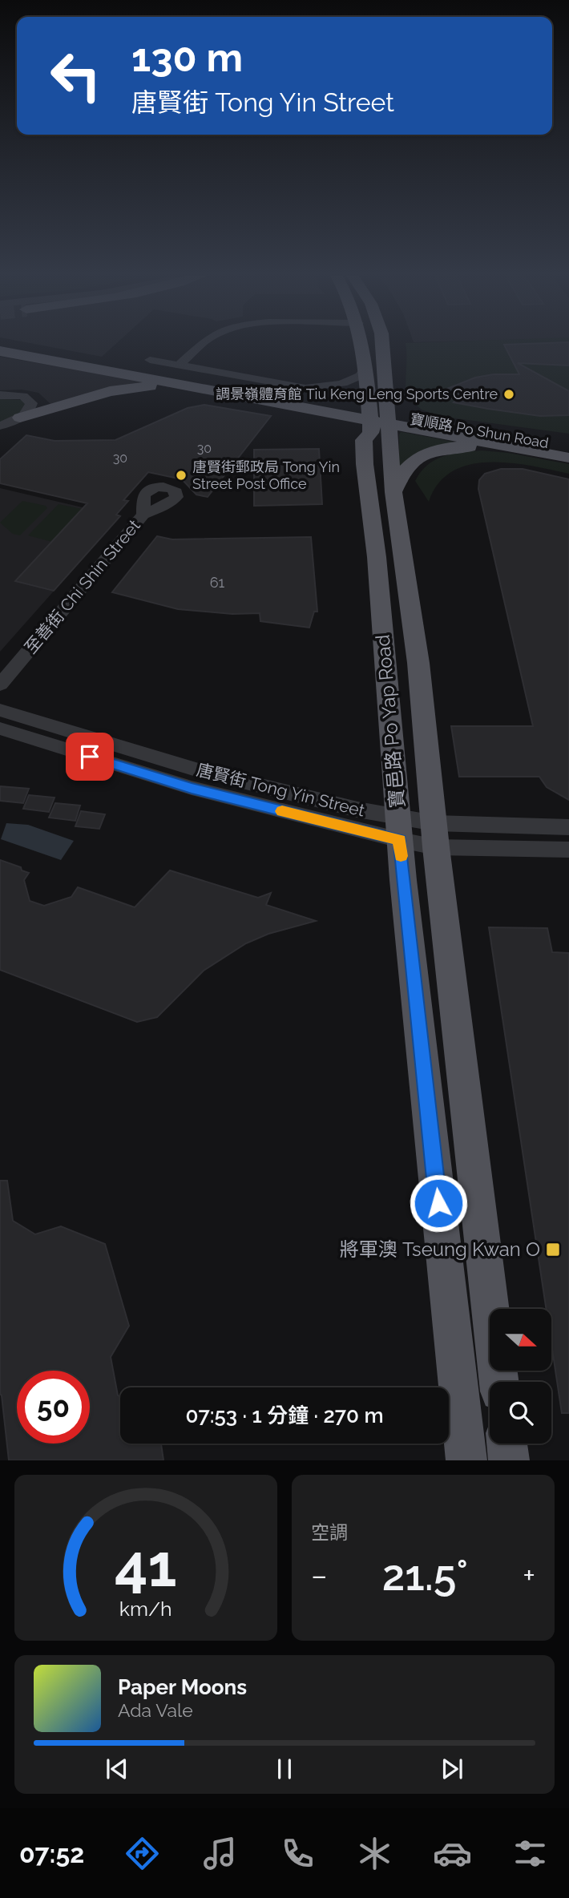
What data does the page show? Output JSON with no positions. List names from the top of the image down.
{
  "streets": {
    "main road": ["寶順路 Po Shun Road", "寶邑路 Po Yap Road"],
    "street": ["至善街 Chi Shin Street", "唐賢街 Tong Yin Street"]
  },
  "crossings": [
    ["寶順路 Po Shun Road", "寶邑路 Po Yap Road"],
    ["寶邑路 Po Yap Road", "唐賢街 Tong Yin Street"]
  ],
  "places": {
    "other": ["調景嶺體育館 Tiu Keng Leng Sports Centre", "唐賢街郵政局 Tong Yin Street Post Office"],
    "transit": ["將軍澳 Tseung Kwan O"]
  },
  "house_numbers": ["30", "30", "61"],
  "north": "right",
  "page": {
    "turn": ["130 m", "唐賢街 Tong Yin Street"],
    "limit": "50",
    "trip": "07:53 · 1 分鐘 · 270 m",
    "tile": "空調",
    "heat": ["−", "21.5°", "+"],
    "song": ["Paper Moons", "Ada Vale"],
    "tabs": "07:52",
    "gauge": ["41", "km/h"]
  }
}
